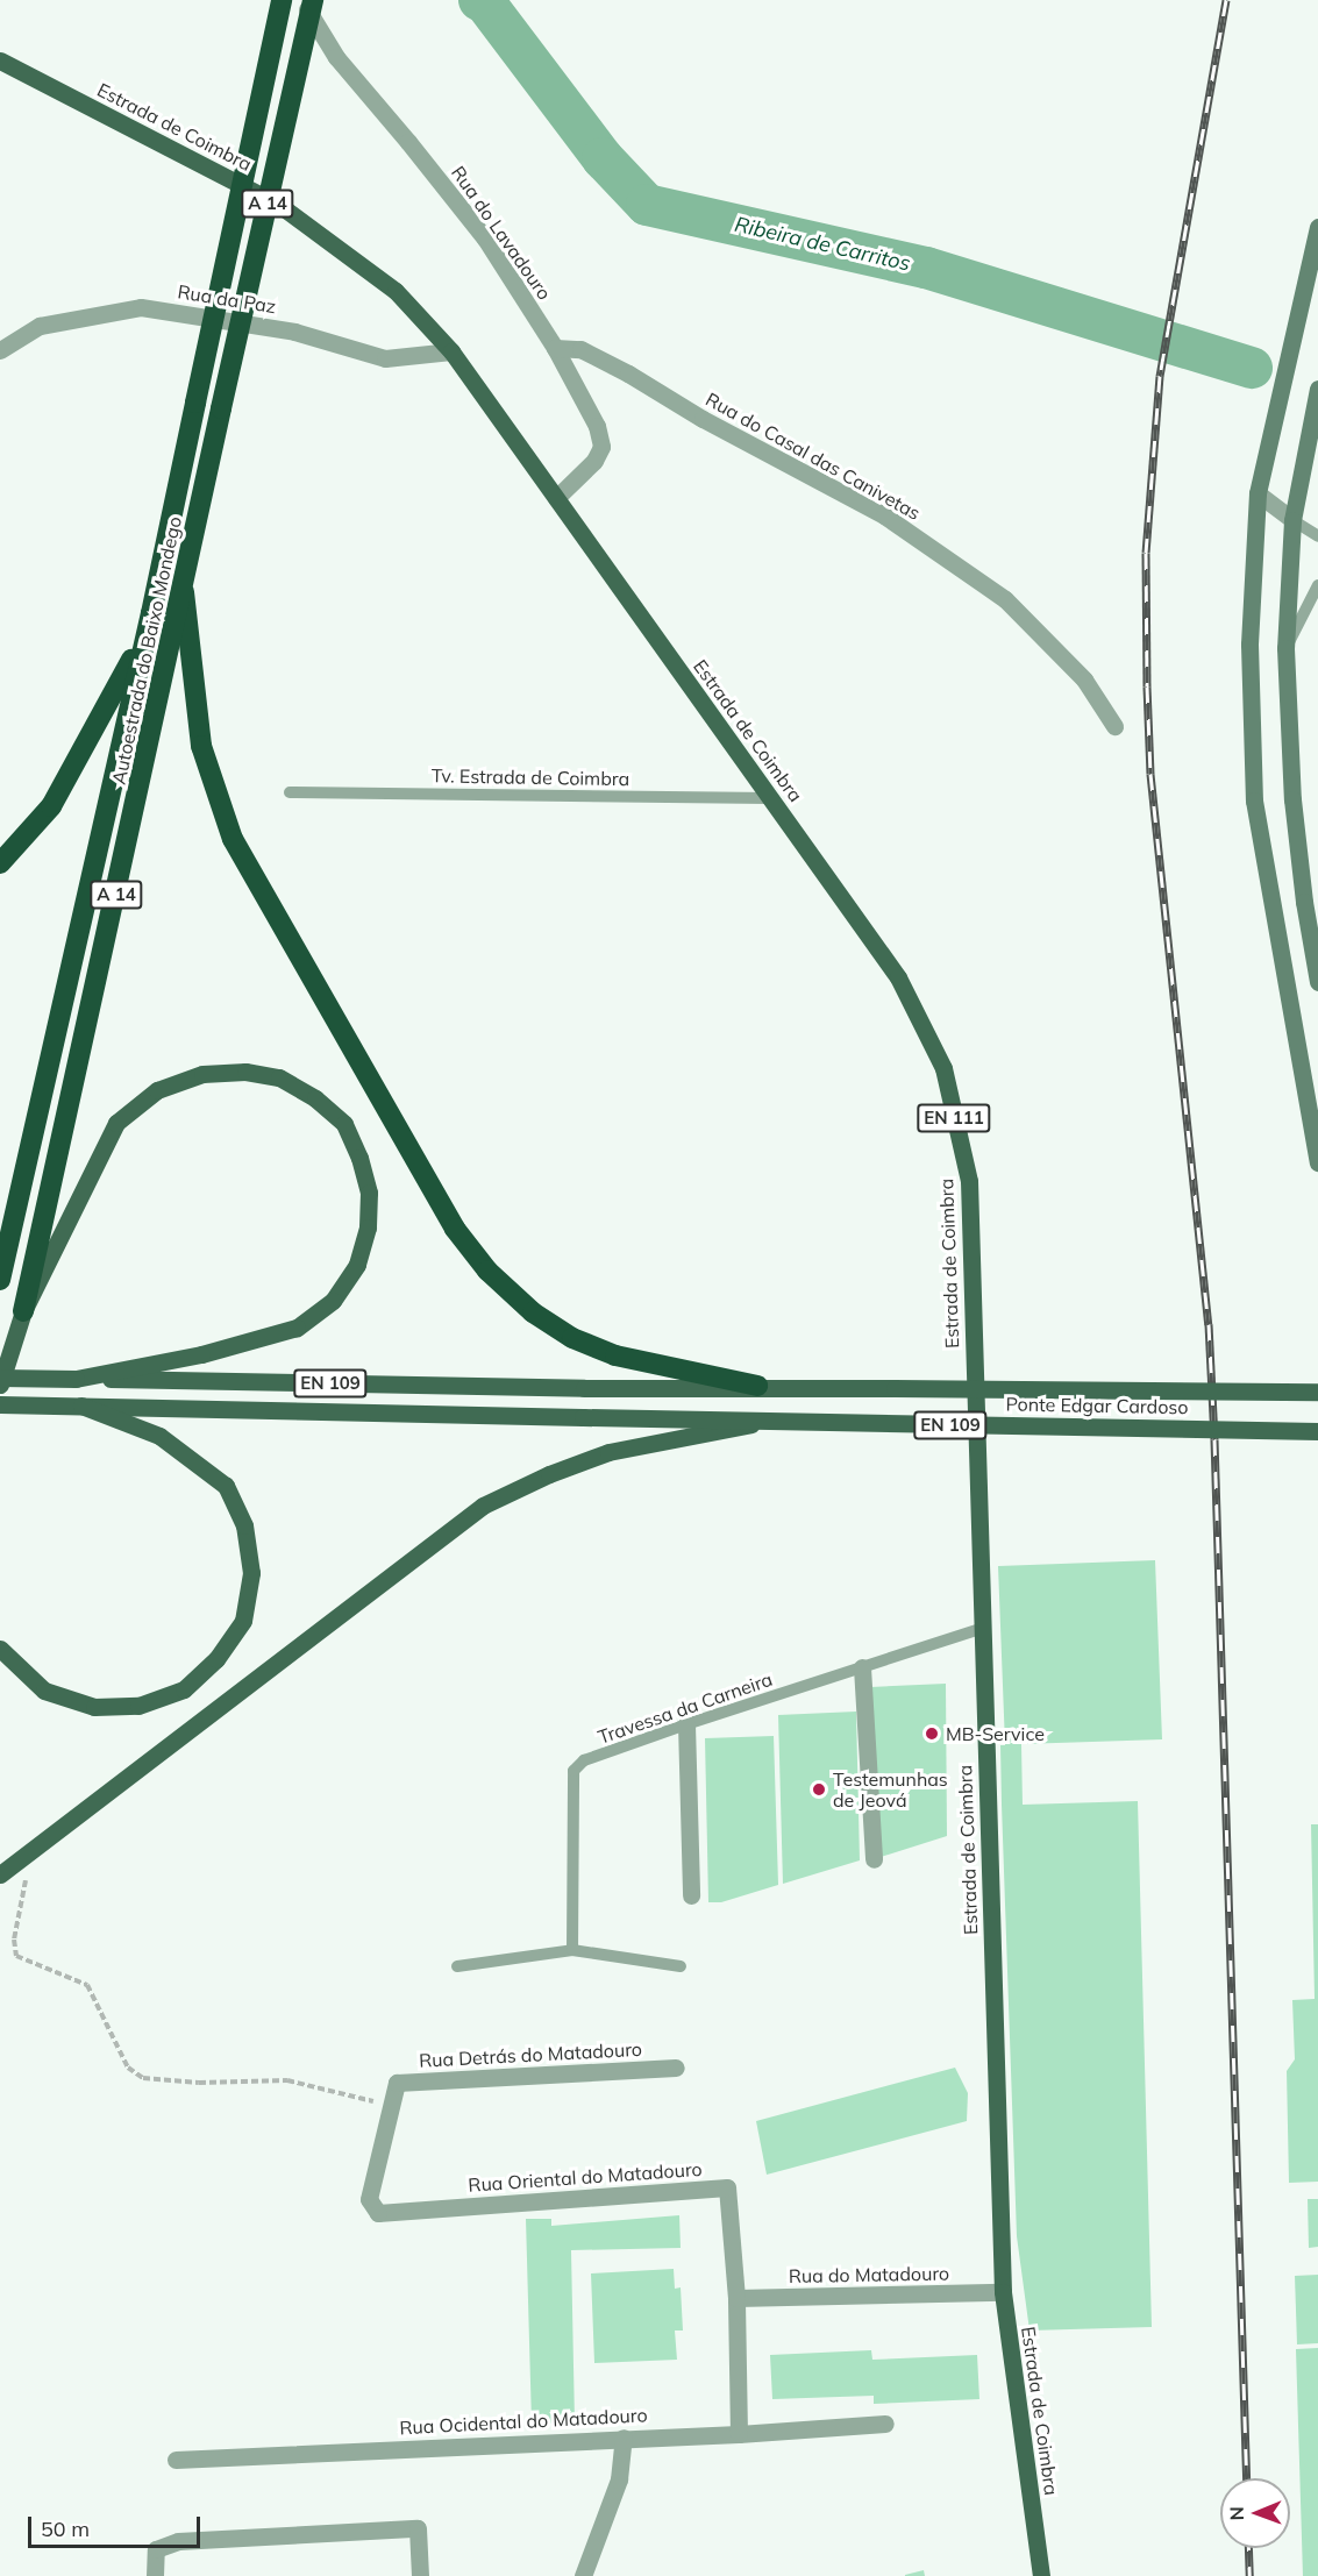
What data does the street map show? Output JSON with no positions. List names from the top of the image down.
{
  "streets": {
    "highway": ["A 14", "Autoestrada do Baixo Mondego"],
    "main road": [
      "Estrada de Coimbra",
      "EN 111",
      "EN 109",
      "Ponte Edgar Cardoso"
    ],
    "street": [
      "Rua do Lavadouro",
      "Rua da Paz",
      "Rua do Casal das Canivetas",
      "Rua Detrás do Matadouro",
      "Rua Oriental do Matadouro",
      "Rua do Matadouro",
      "Rua Ocidental do Matadouro"
    ],
    "lane": ["Tv. Estrada de Coimbra", "Travessa da Carneira"]
  },
  "crossings": [
    ["Estrada de Coimbra", "Rua do Lavadouro"],
    ["Estrada de Coimbra", "Rua da Paz"],
    ["Estrada de Coimbra", "Tv. Estrada de Coimbra"],
    ["Estrada de Coimbra", "Travessa da Carneira"],
    ["Estrada de Coimbra", "Rua do Matadouro"],
    ["Rua do Lavadouro", "Rua do Casal das Canivetas"],
    ["EN 109", "Ponte Edgar Cardoso"],
    ["Rua Detrás do Matadouro", "Rua Oriental do Matadouro"],
    ["Rua Oriental do Matadouro", "Rua do Matadouro"]
  ],
  "water": ["Ribeira de Carritos"],
  "places": ["MB-Service", "Testemunhas de Jeová"],
  "scale_bar": "50 m",
  "north": "left"
}
